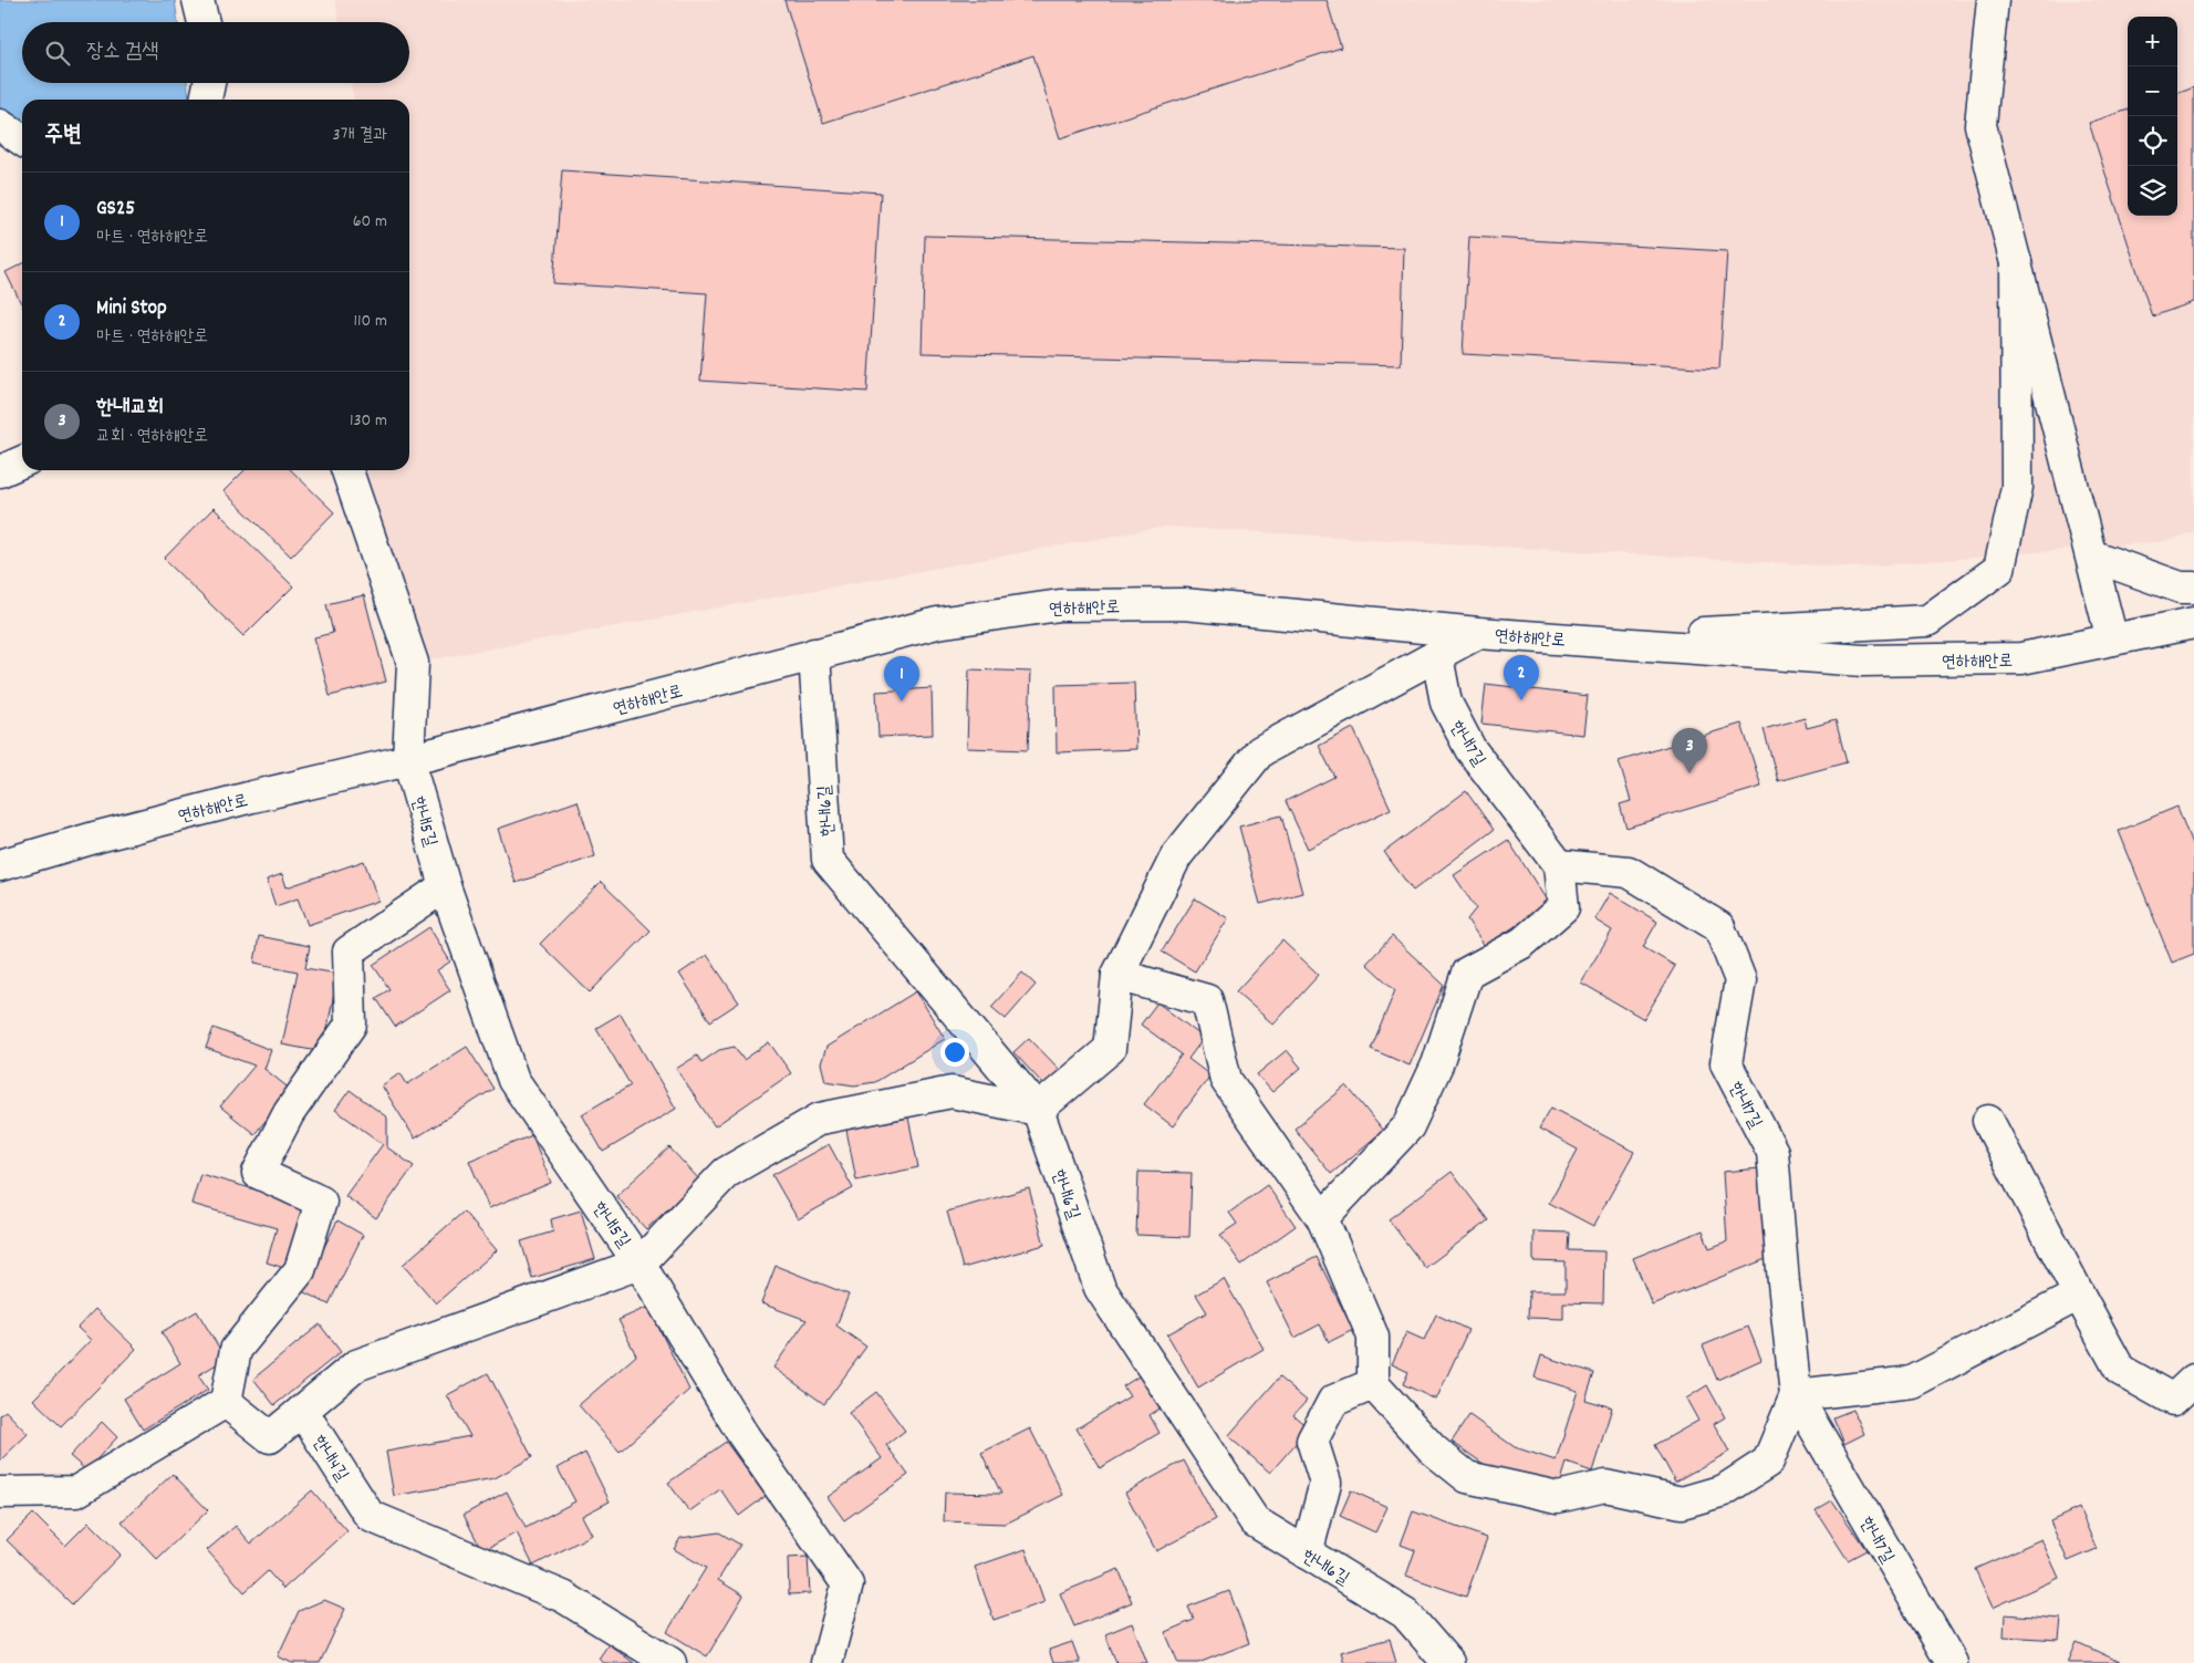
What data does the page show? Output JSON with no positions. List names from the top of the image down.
{
  "streets": {
    "street": [
      "연하해안로",
      "한내7길",
      "한내6길",
      "한내5길",
      "한내4길"
    ]
  },
  "crossings": [
    ["연하해안로", "한내6길"],
    ["연하해안로", "한내5길"]
  ],
  "page": {
    "map_buttons": ["+", "−"],
    "search": "장소 검색",
    "heading": ["주변", "3개 결과"],
    "list": [
      {
        "mark": "1",
        "name": "GS25",
        "note": "마트 · 연하해안로",
        "value": "60 m"
      },
      {
        "mark": "2",
        "name": "Mini Stop",
        "note": "마트 · 연하해안로",
        "value": "110 m"
      },
      {
        "mark": "3",
        "name": "한내교회",
        "note": "교회 · 연하해안로",
        "value": "130 m"
      }
    ],
    "pins": ["2", "1", "3"]
  }
}
